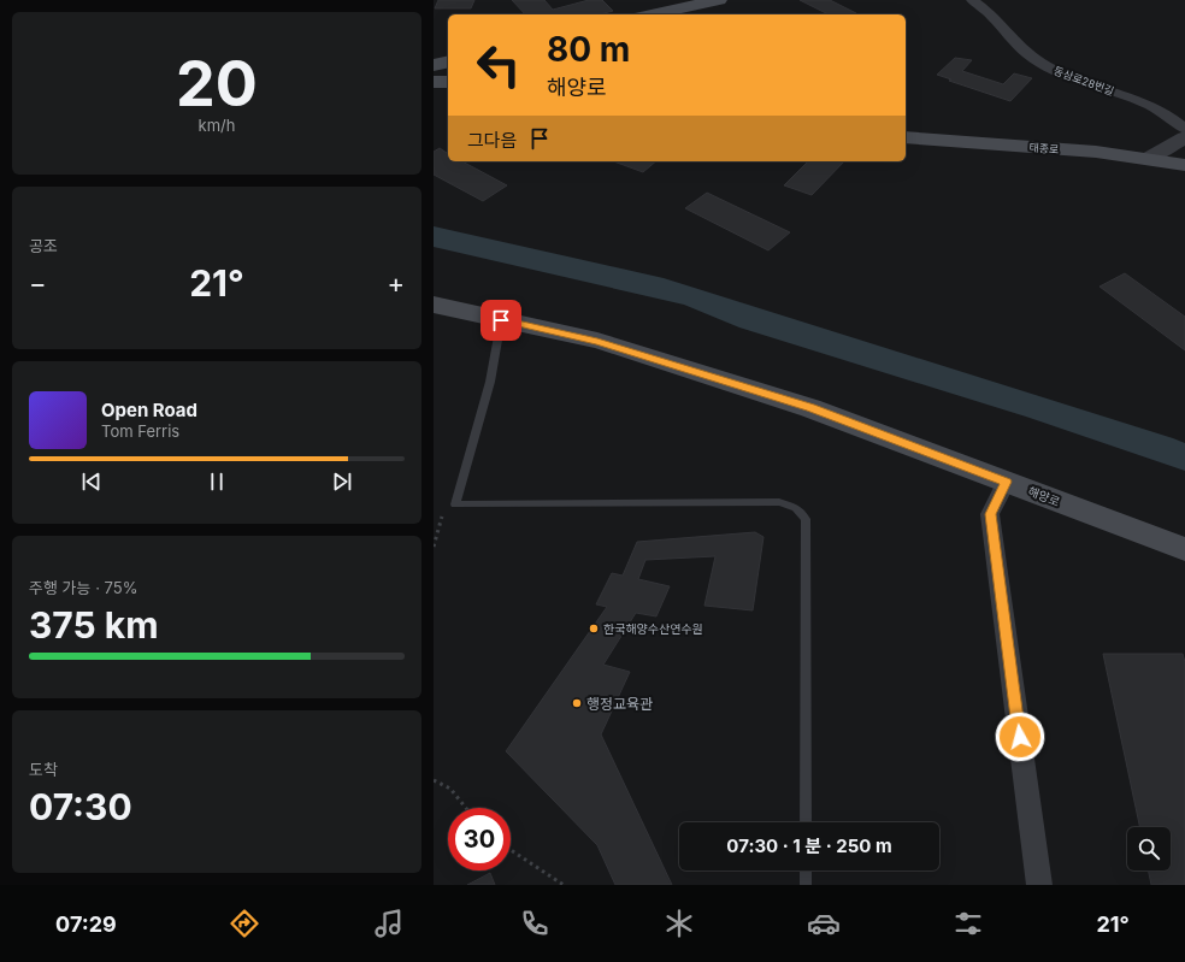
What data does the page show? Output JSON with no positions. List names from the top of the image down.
{
  "streets": {
    "main road": ["태종로", "해양로"],
    "street": ["동삼로28번길"]
  },
  "places": ["한국해양수산연수원", "행정교육관"],
  "page": {
    "tile": [
      ["20", "km/h"],
      "공조",
      ["주행 가능 · 75%", "375 km"],
      ["도착", "07:30"]
    ],
    "turn": ["80 m", "해양로"],
    "then": "그다음",
    "heat": ["−", "21°", "+"],
    "song": ["Open Road", "Tom Ferris"],
    "limit": "30",
    "trip": "07:30 · 1 분 · 250 m",
    "tabs": ["07:29", "21°"]
  }
}
